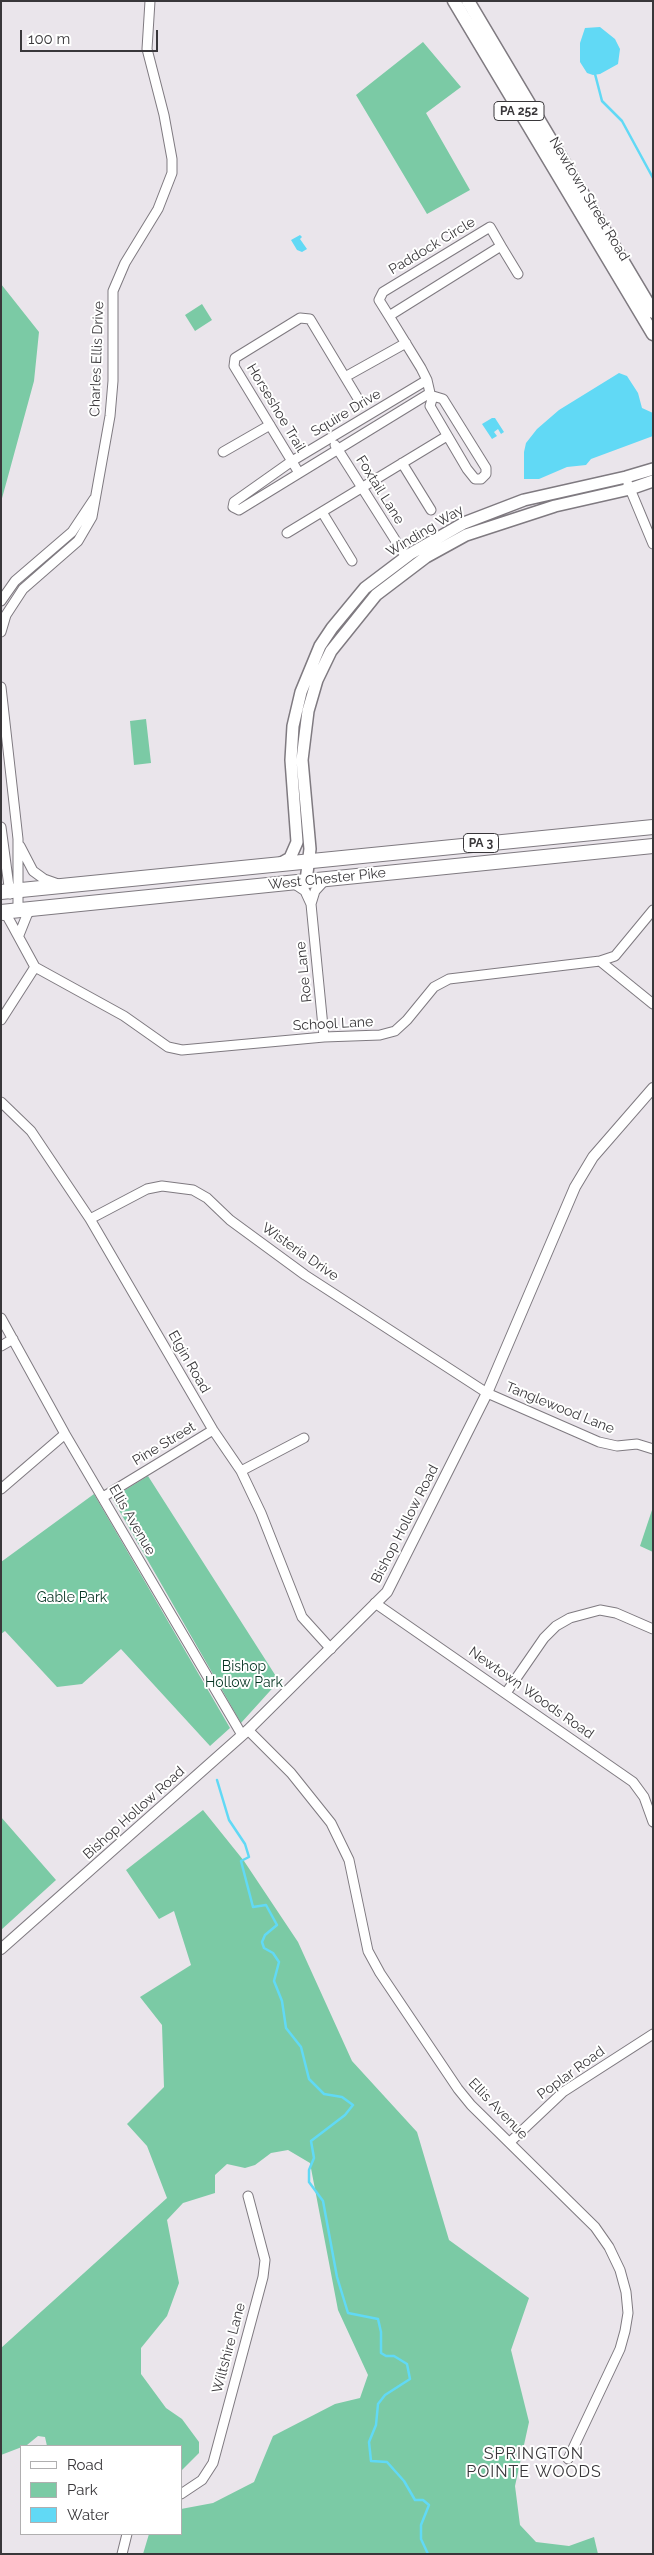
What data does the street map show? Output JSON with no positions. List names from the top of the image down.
{
  "streets": {
    "highway": ["PA 3", "West Chester Pike"],
    "main road": ["PA 252", "Newtown Street Road", "Winding Way"],
    "street": [
      "Paddock Circle",
      "Charles Ellis Drive",
      "Horseshoe Trail",
      "Squire Drive",
      "Foxtail Lane",
      "Roe Lane",
      "School Lane",
      "Wisteria Drive",
      "Elgin Road",
      "Tanglewood Lane",
      "Pine Street",
      "Ellis Avenue",
      "Bishop Hollow Road",
      "Newtown Woods Road",
      "Poplar Road",
      "Wiltshire Lane"
    ]
  },
  "crossings": [
    ["Paddock Circle", "Squire Drive"],
    ["Horseshoe Trail", "Squire Drive"],
    ["Squire Drive", "Foxtail Lane"],
    ["Foxtail Lane", "Winding Way"],
    ["Winding Way", "West Chester Pike"],
    ["Roe Lane", "School Lane"],
    ["Wisteria Drive", "Elgin Road"],
    ["Wisteria Drive", "Tanglewood Lane"],
    ["Wisteria Drive", "Bishop Hollow Road"],
    ["Elgin Road", "Pine Street"],
    ["Elgin Road", "Bishop Hollow Road"],
    ["Tanglewood Lane", "Bishop Hollow Road"],
    ["Pine Street", "Ellis Avenue"],
    ["Ellis Avenue", "Bishop Hollow Road"],
    ["Ellis Avenue", "Poplar Road"],
    ["Bishop Hollow Road", "Newtown Woods Road"]
  ],
  "districts": ["SPRINGTON POINTE WOODS"],
  "parks": ["Gable Park", "Bishop Hollow Park"],
  "legend": ["Road", "Park", "Water"],
  "scale_bar": "100 m"
}
